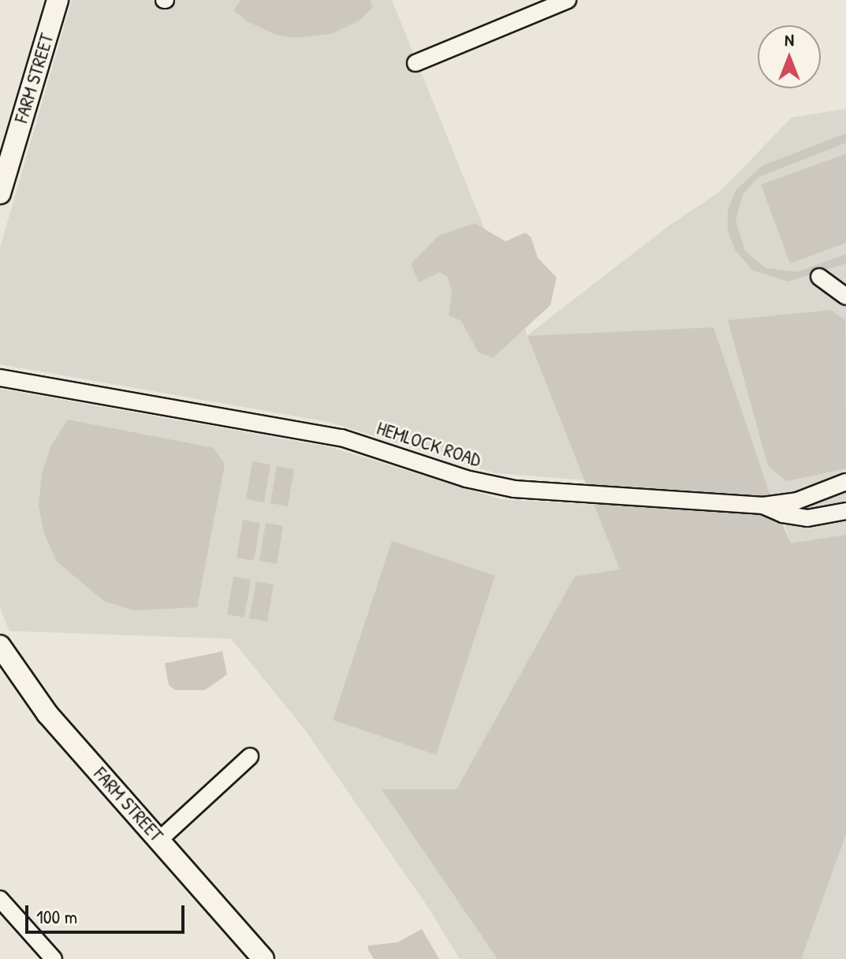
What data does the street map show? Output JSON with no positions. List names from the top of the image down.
{
  "streets": {
    "main road": ["FARM STREET"],
    "street": ["HEMLOCK ROAD"]
  },
  "scale_bar": "100 m",
  "north": "top"
}
